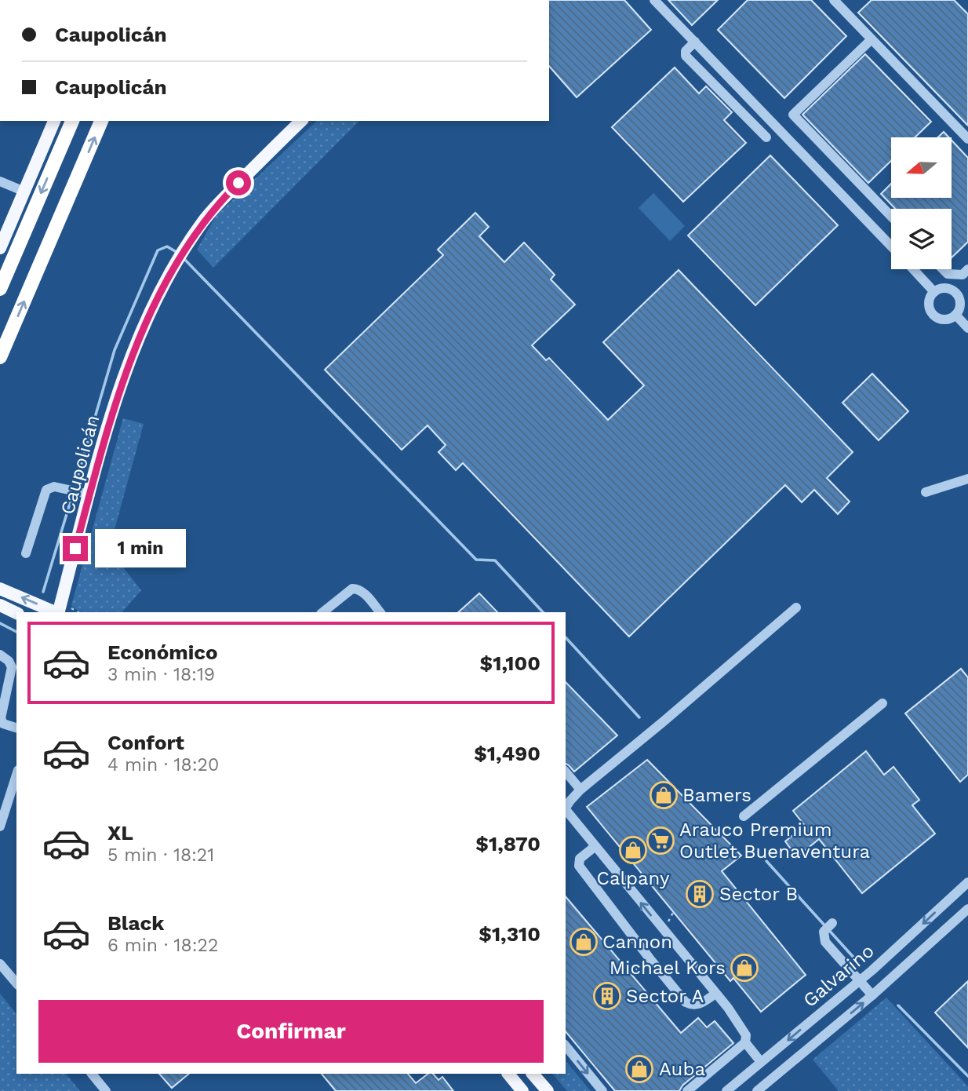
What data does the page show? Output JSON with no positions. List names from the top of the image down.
{
  "streets": {
    "main road": ["Caupolicán"],
    "street": ["Galvarino"]
  },
  "places": {
    "shop": [
      "Bamers",
      "Calpany",
      "Cannon",
      "Michael Kors",
      "Auba"
    ],
    "supermarket": ["Arauco Premium Outlet Buenaventura"],
    "building": ["Sector B", "Sector A"]
  },
  "north": "left",
  "page": {
    "banner": ["Caupolicán", "Caupolicán"],
    "bubble": "1 min",
    "list": [
      {
        "name": "Económico",
        "note": "3 min · 18:19",
        "value": "$1,100"
      },
      {
        "name": "Confort",
        "note": "4 min · 18:20",
        "value": "$1,490"
      },
      {
        "name": "XL",
        "note": "5 min · 18:21",
        "value": "$1,870"
      },
      {
        "name": "Black",
        "note": "6 min · 18:22",
        "value": "$1,310"
      }
    ],
    "buttons": "Confirmar"
  }
}
